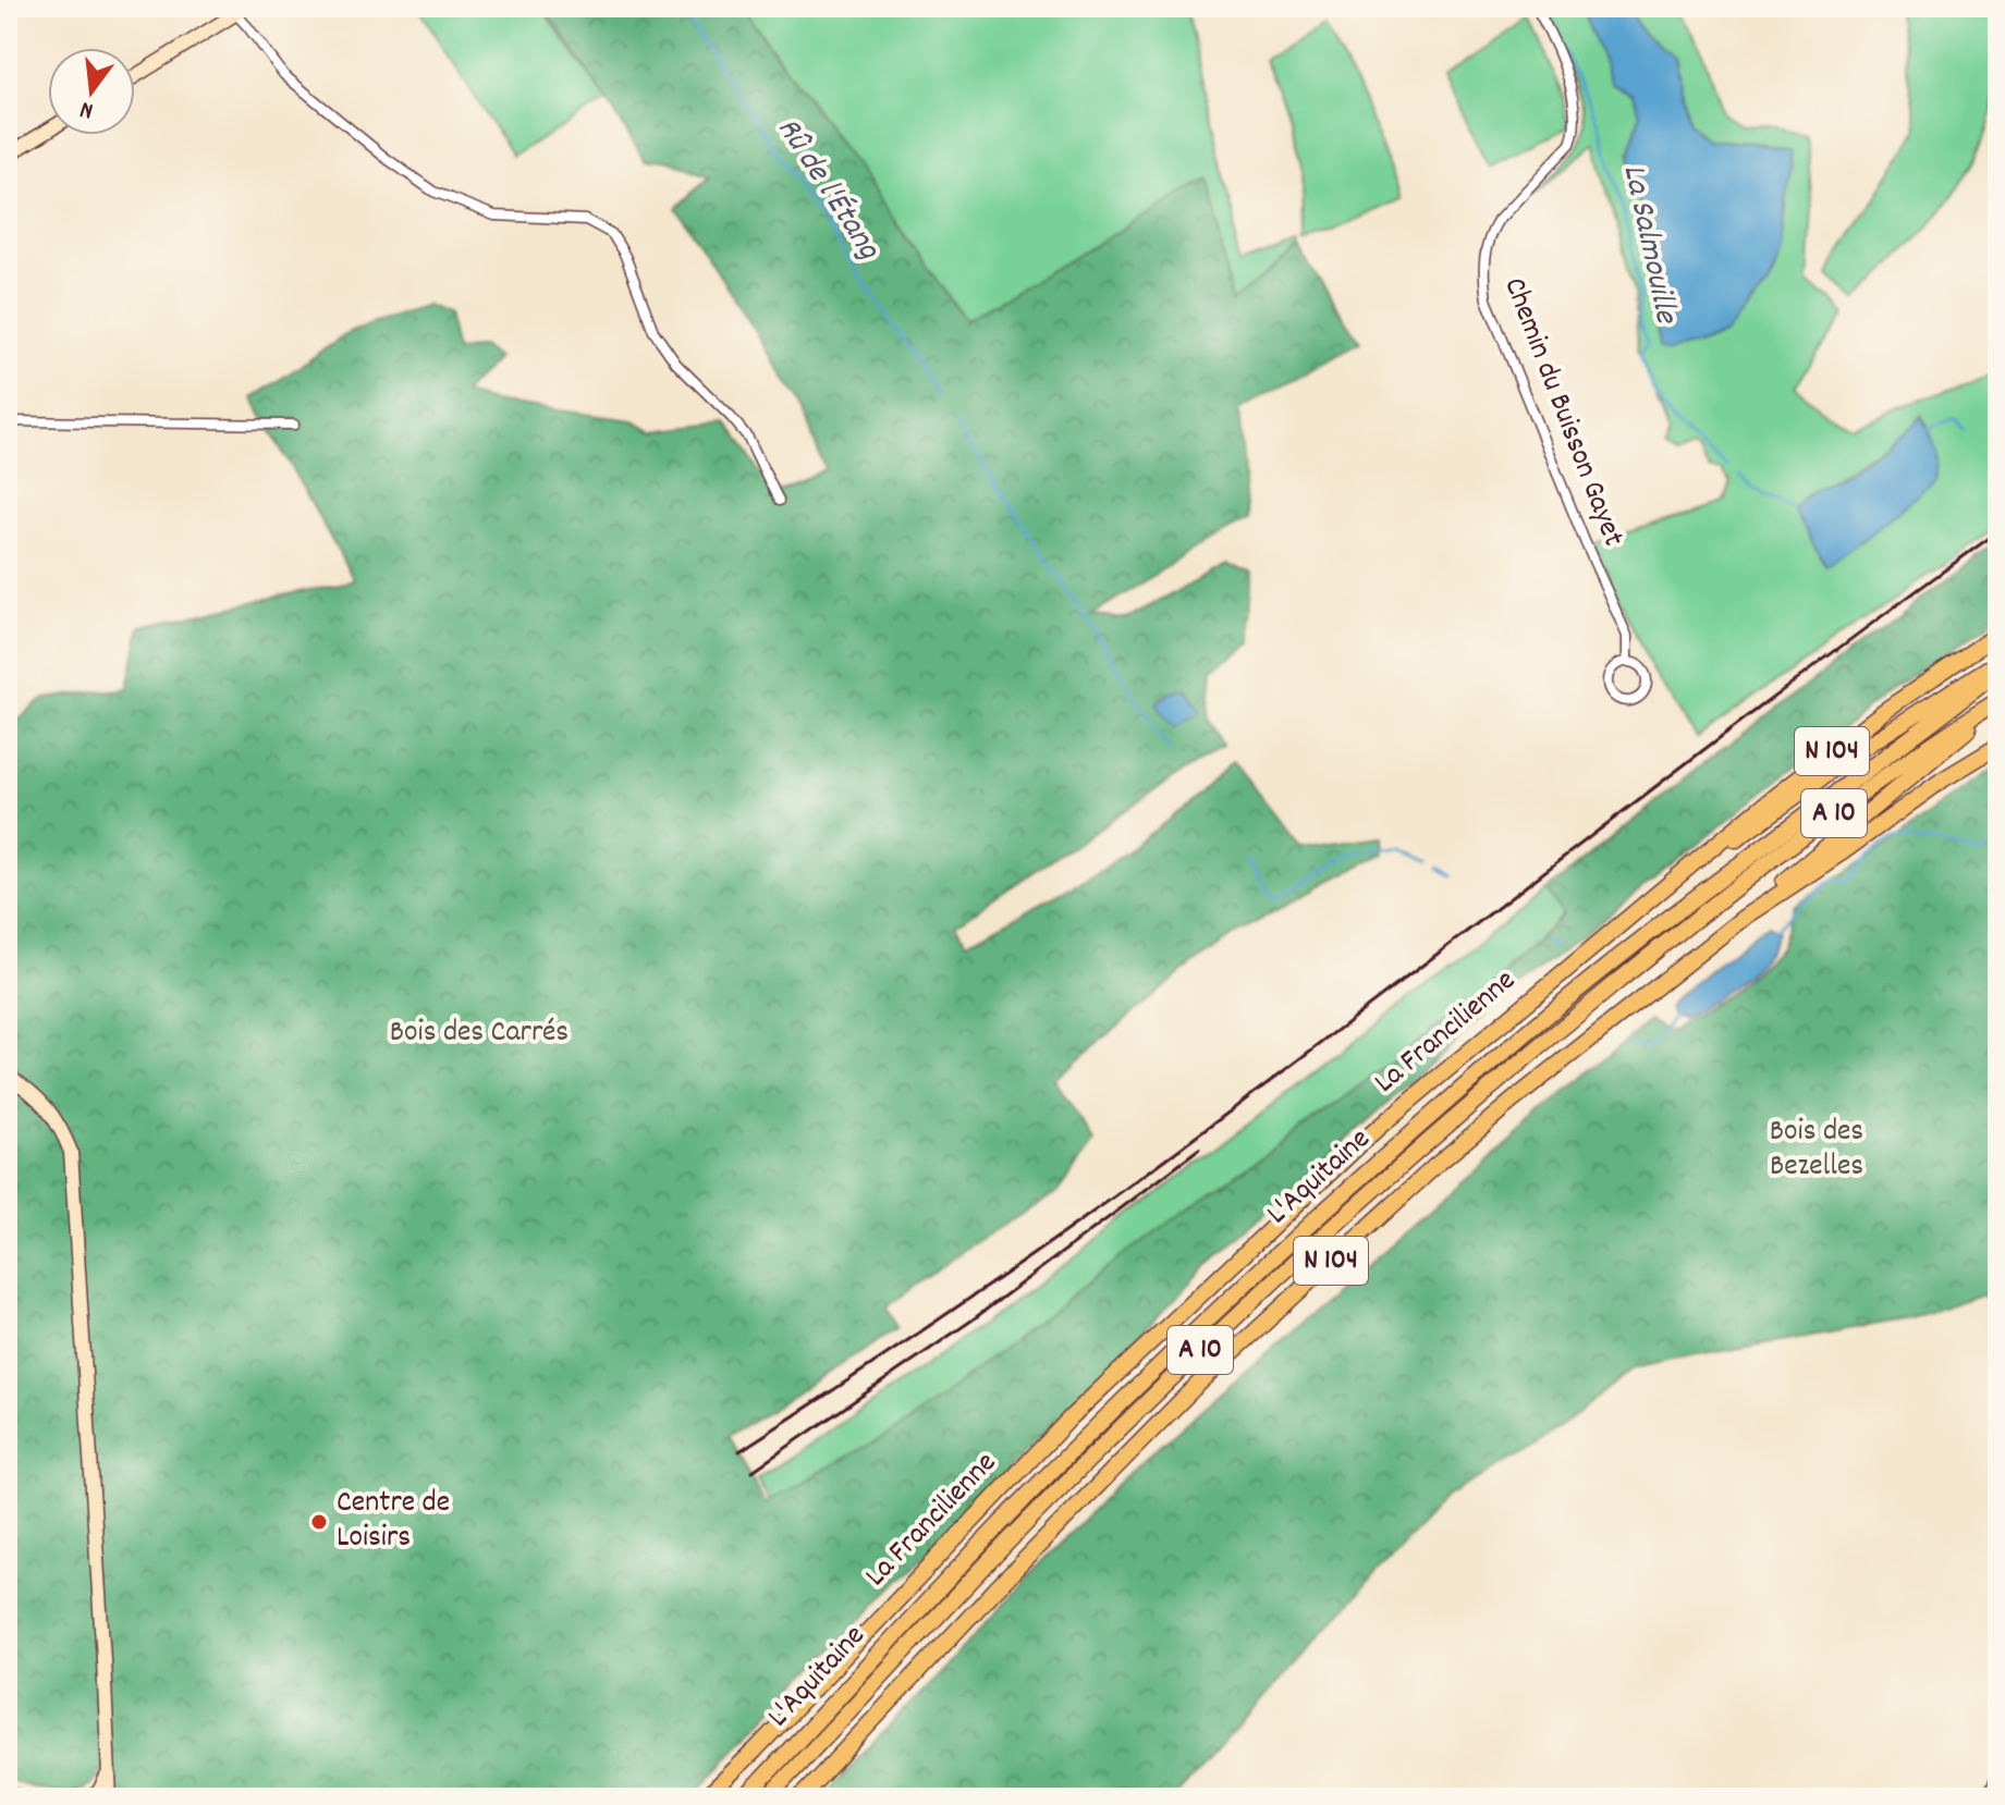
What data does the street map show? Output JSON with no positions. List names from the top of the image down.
{
  "streets": {
    "highway": [
      "N 104",
      "A 10",
      "La Francilienne",
      "L'Aquitaine"
    ],
    "street": ["Chemin du Buisson Gayet"]
  },
  "water": ["Rû de l'Étang", "La Salmouille"],
  "parks": ["Bois des Carrés", "Bois des Bezelles"],
  "places": ["Centre de Loisirs"],
  "north": "bottom"
}
